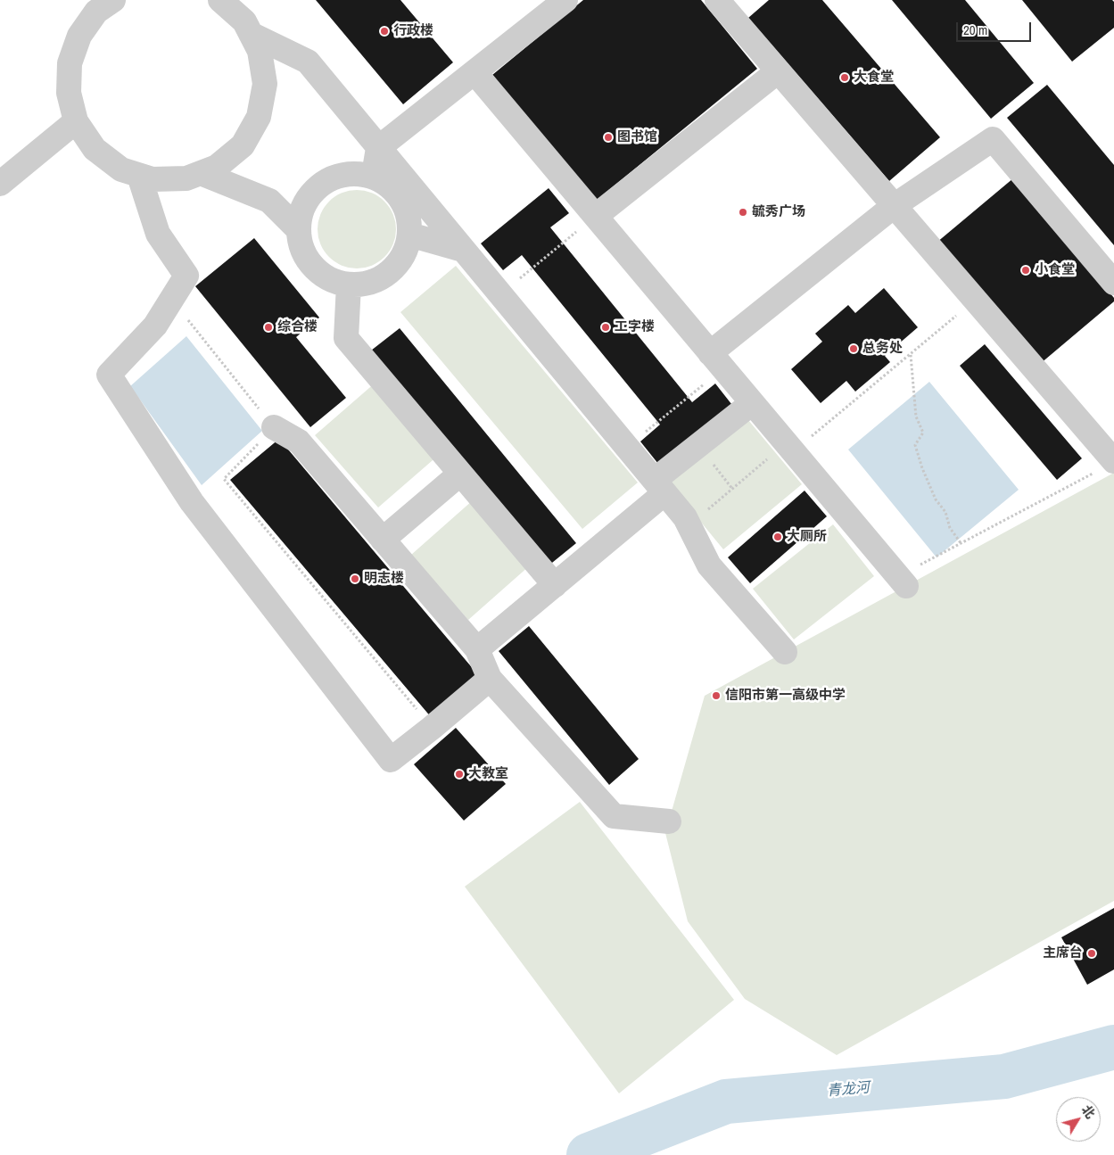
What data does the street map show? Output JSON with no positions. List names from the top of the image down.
{
  "water": ["青龙河"],
  "places": [
    "行政楼",
    "大食堂",
    "图书馆",
    "毓秀广场",
    "小食堂",
    "综合楼",
    "工字楼",
    "总务处",
    "大厕所",
    "明志楼",
    "信阳市第一高级中学",
    "大教室",
    "主席台"
  ],
  "scale_bar": "20 m",
  "north": "top right"
}
